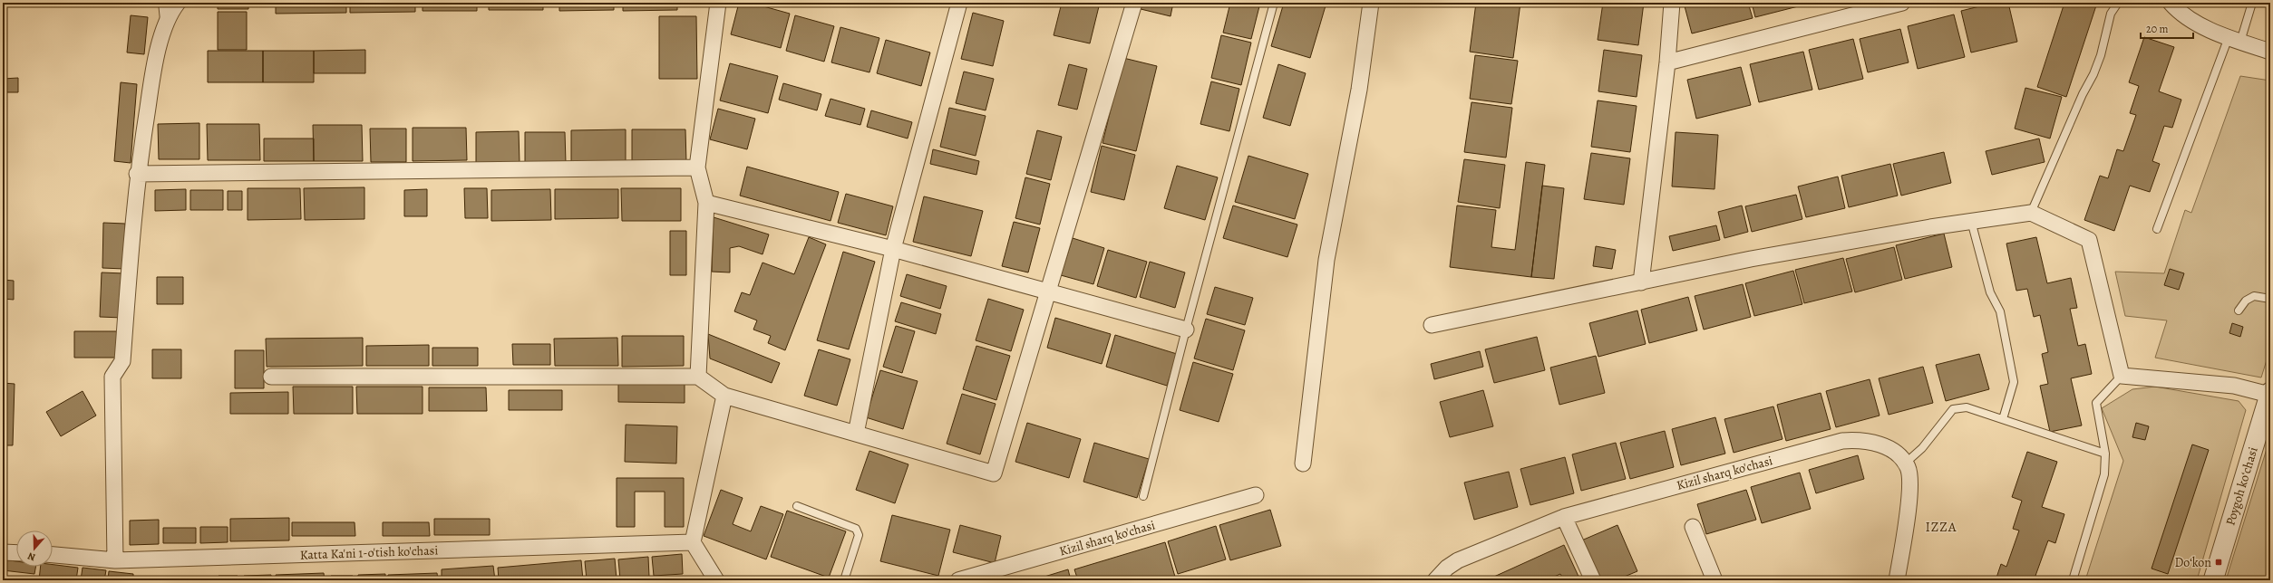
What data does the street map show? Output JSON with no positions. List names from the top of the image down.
{
  "streets": {
    "street": ["Kizil sharq ko'chasi", "Poygoh koʻchasi", "Katta Ka'ni 1-o'tish ko'chasi"]
  },
  "districts": ["IZZA"],
  "places": {
    "transit": ["Doʻkon"]
  },
  "scale_bar": "20 m",
  "north": "bottom"
}
